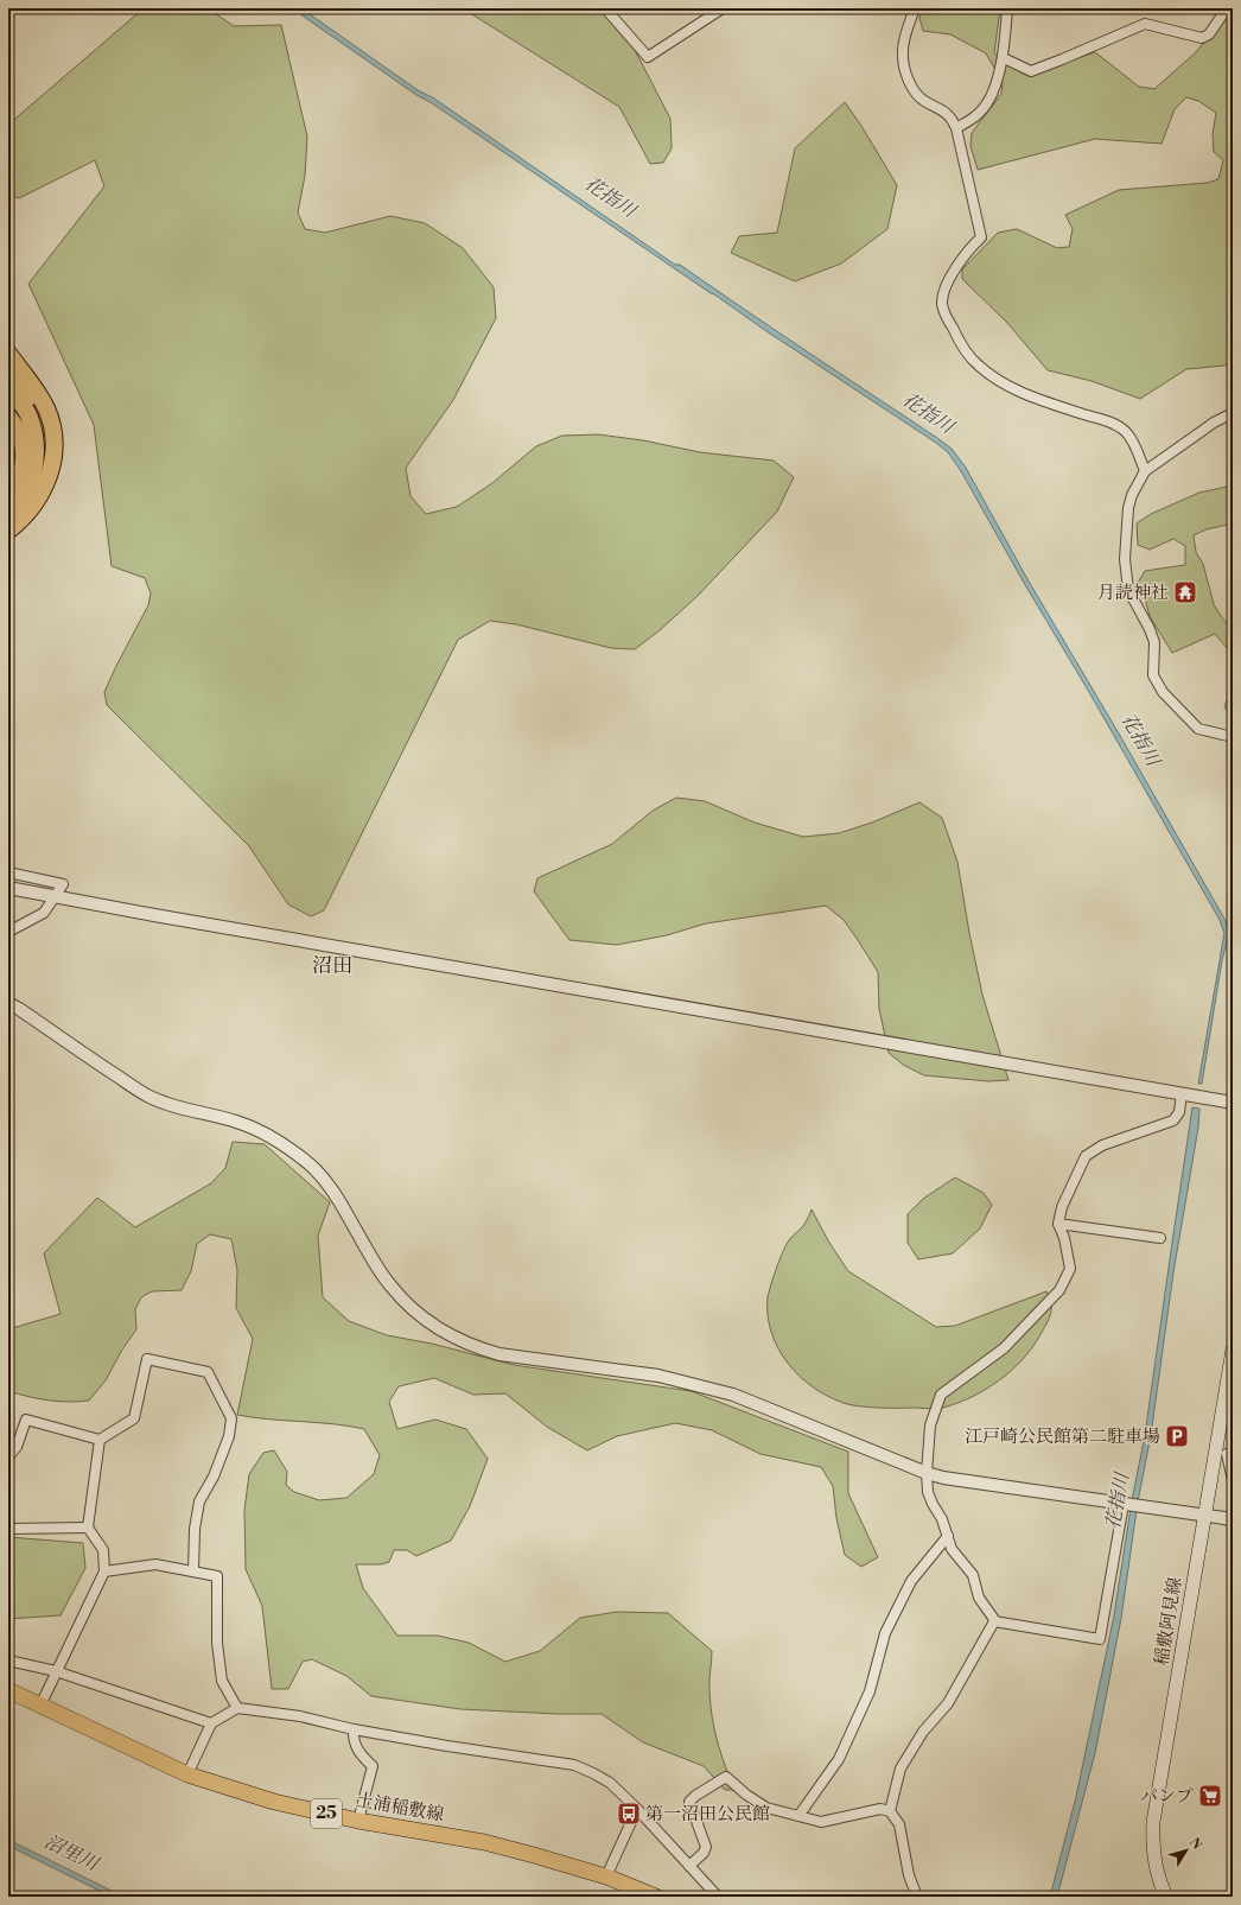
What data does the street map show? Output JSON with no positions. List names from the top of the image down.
{
  "streets": {
    "main road": ["稲敷阿見線", "土浦稲敷線", "25"]
  },
  "districts": ["沼田"],
  "water": ["花指川", "沼里川"],
  "places": {
    "temple": ["月読神社"],
    "parking": ["江戸崎公民館第二駐車場"],
    "supermarket": ["パンプ"],
    "bus stop": ["第一沼田公民館"]
  },
  "north": "top right"
}
